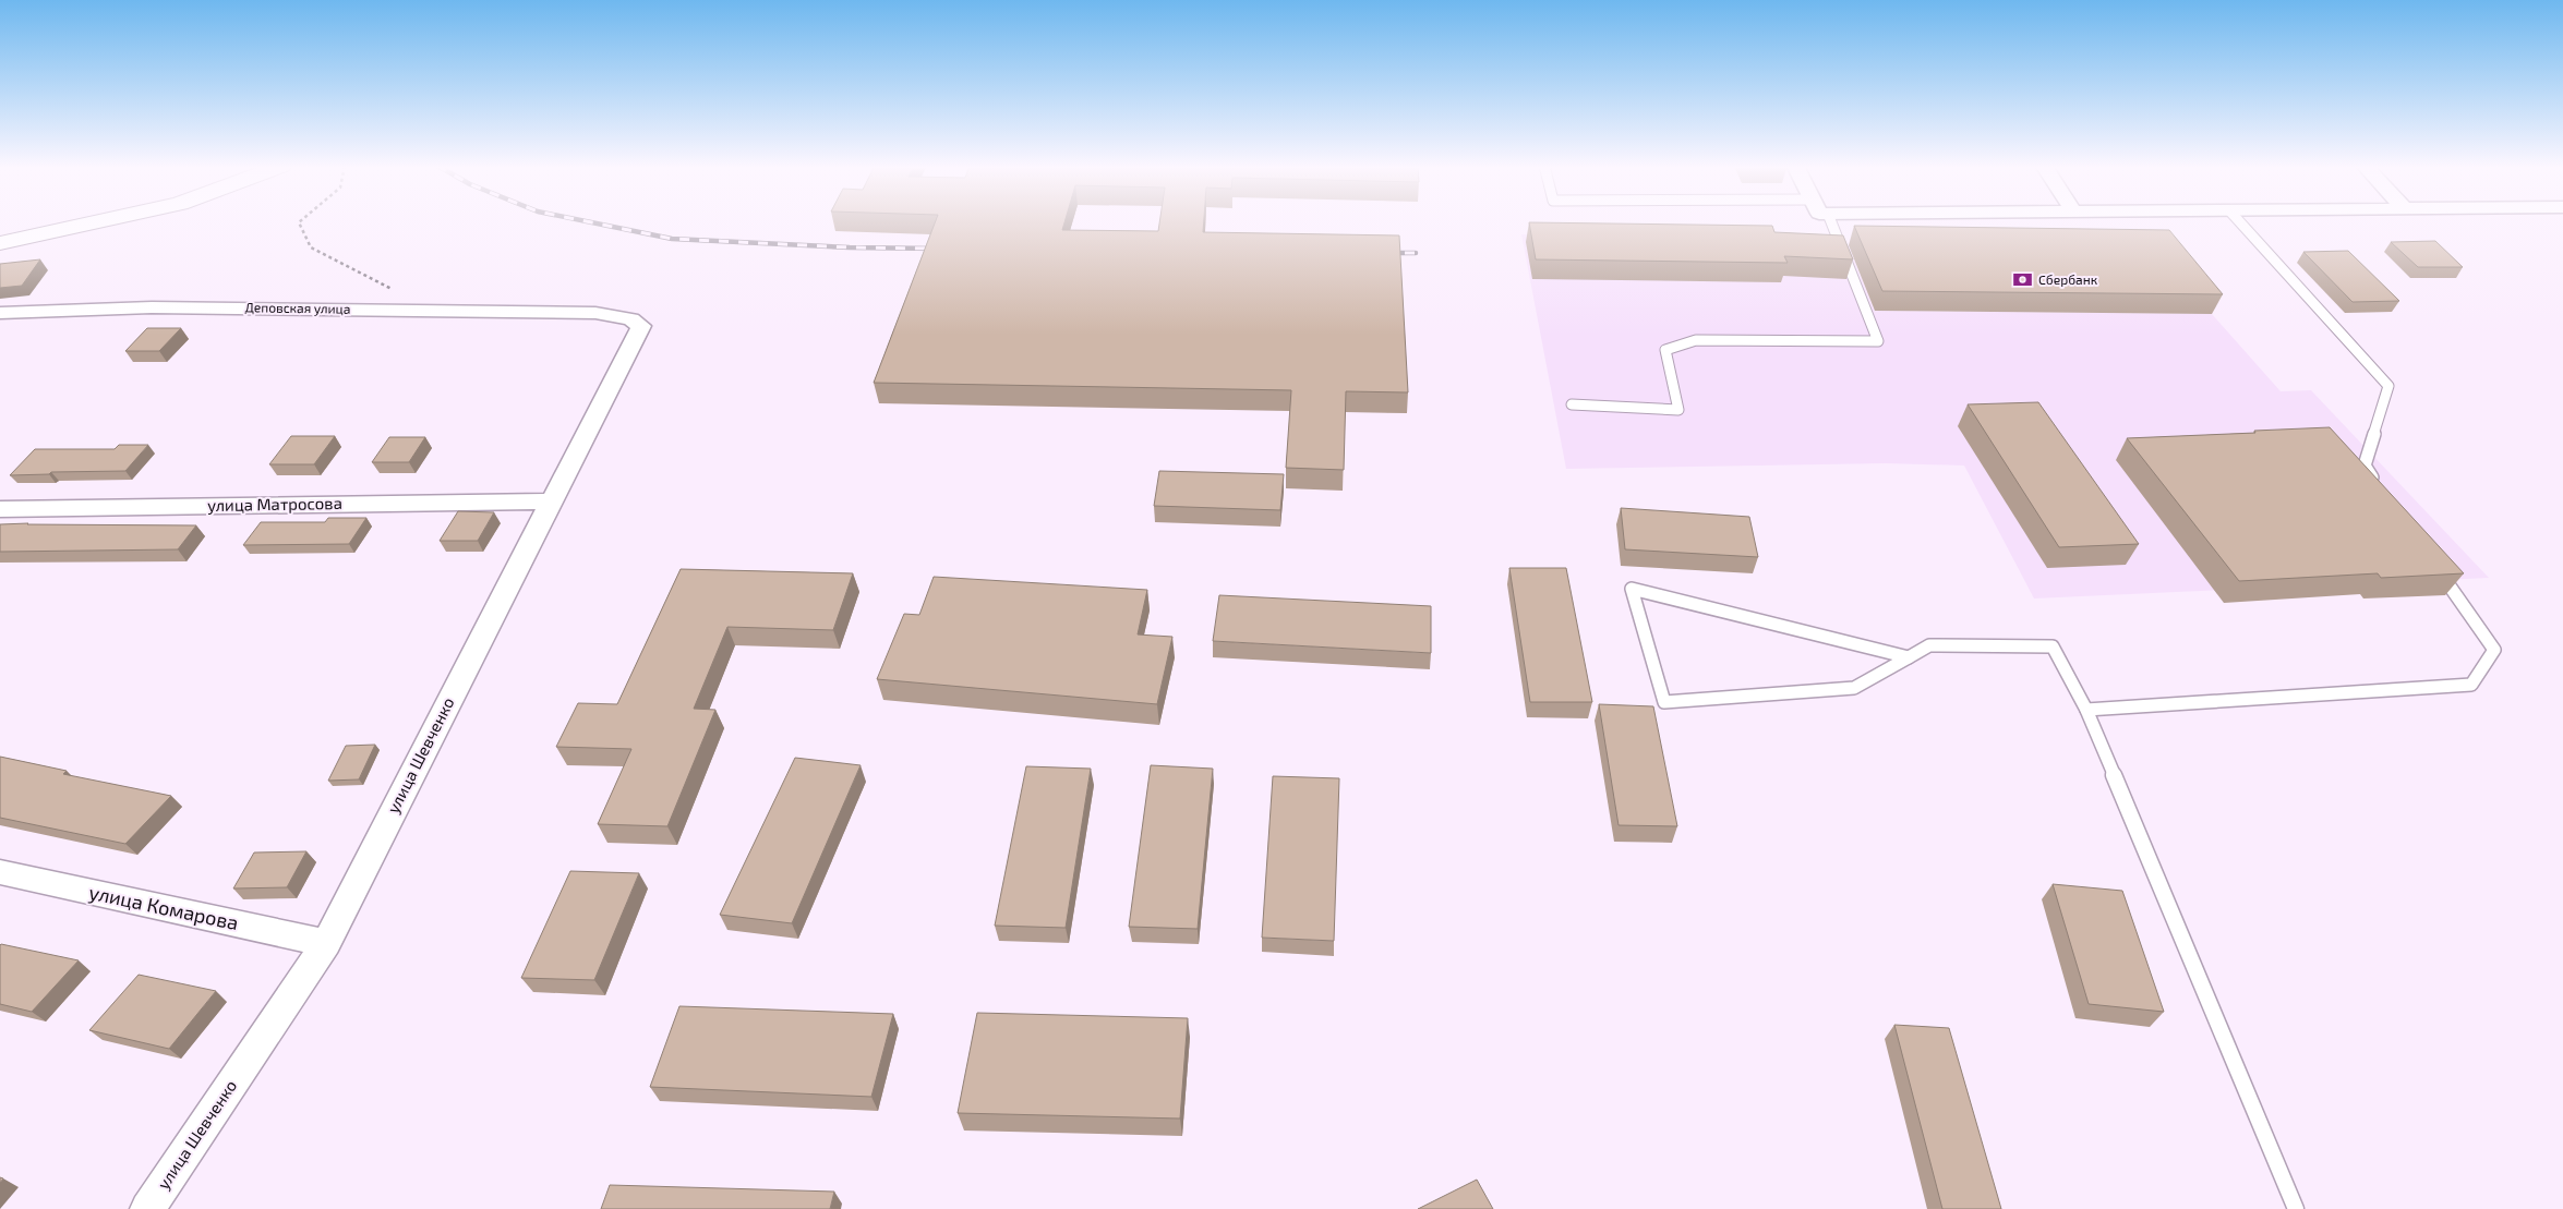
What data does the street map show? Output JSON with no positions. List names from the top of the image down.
{
  "streets": {
    "street": [
      "Деповская улица",
      "улица Матросова",
      "улица Шевченко",
      "улица Комарова"
    ]
  },
  "crossings": [
    ["Деповская улица", "улица Шевченко"],
    ["улица Матросова", "улица Шевченко"],
    ["улица Шевченко", "улица Комарова"]
  ],
  "places": {
    "bank": ["Сбербанк"]
  }
}
